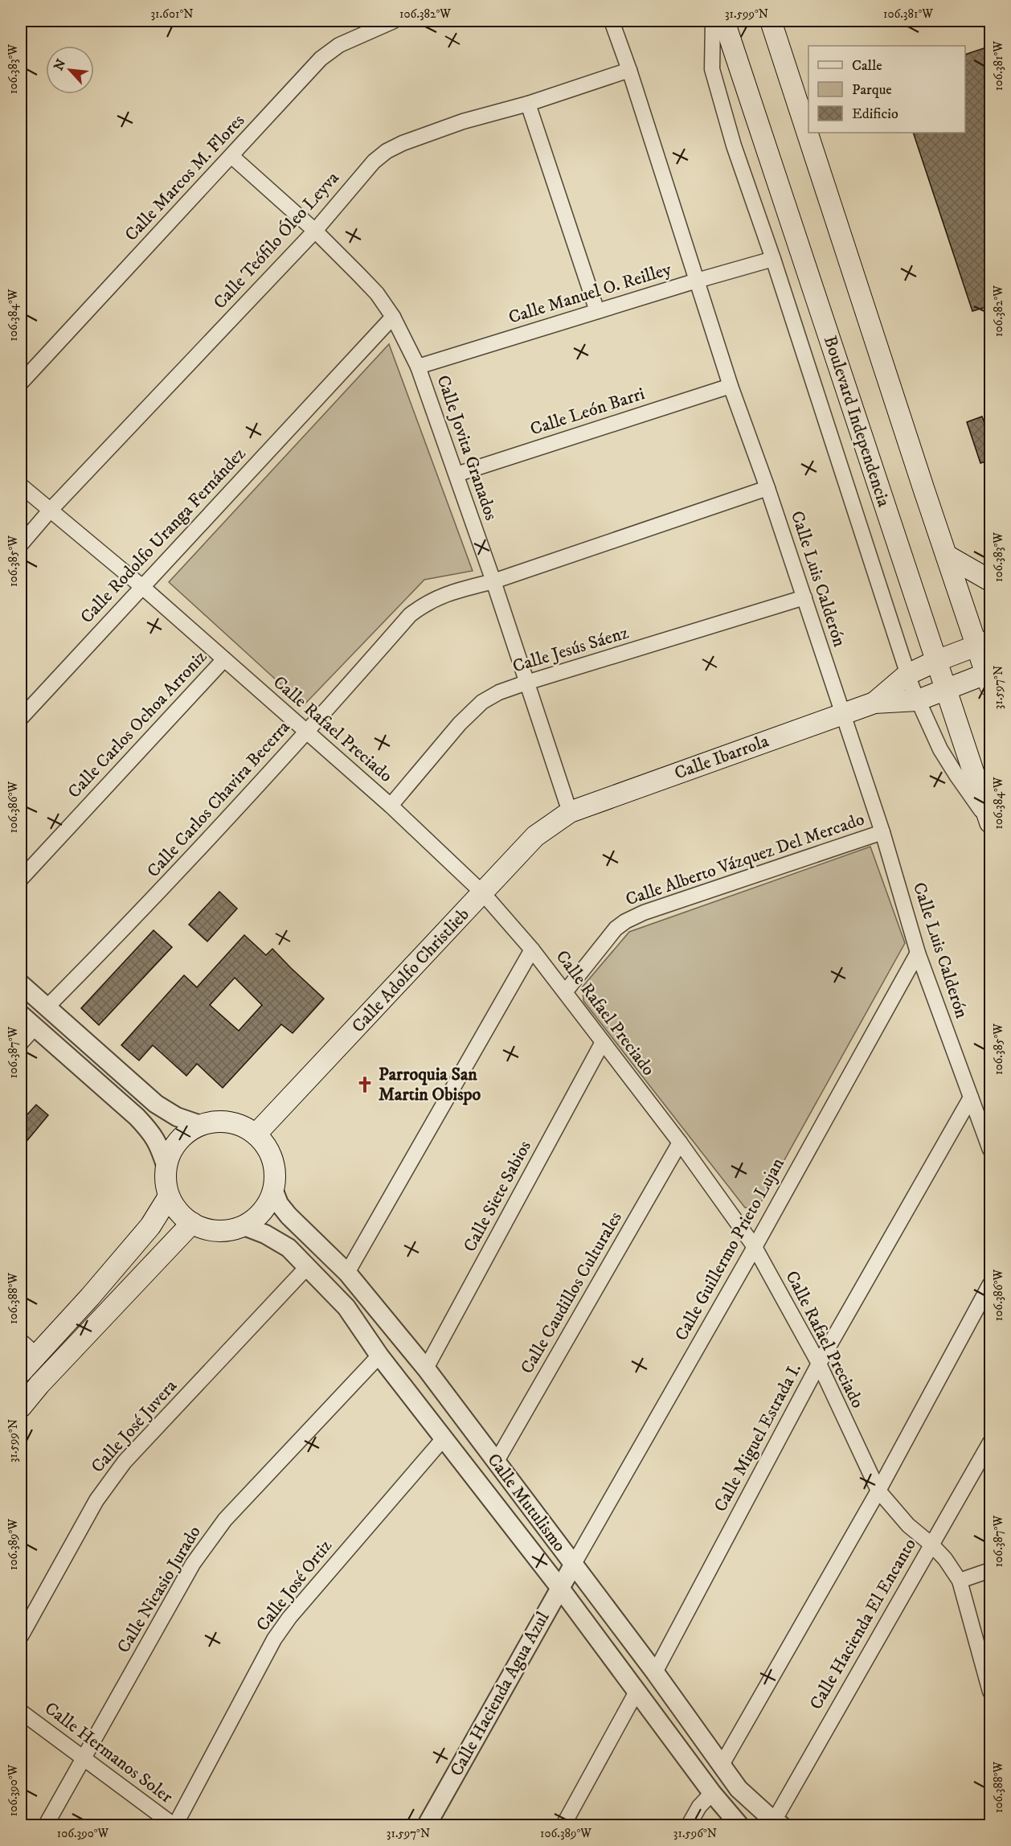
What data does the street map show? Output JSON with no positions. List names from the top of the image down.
{
  "streets": {
    "main road": ["Boulevard Independencia", "Calle Ibarrola", "Calle Adolfo Christlieb"],
    "street": [
      "Calle Marcos M. Flores",
      "Calle Teófilo Óleo Leyva",
      "Calle Manuel O. Reilley",
      "Calle León Barri",
      "Calle Jovita Granados",
      "Calle Rodolfo Uranga Fernández",
      "Calle Luis Calderón",
      "Calle Jesús Sáenz",
      "Calle Carlos Ochoa Arroniz",
      "Calle Rafael Preciado",
      "Calle Carlos Chavira Becerra",
      "Calle Alberto Vázquez Del Mercado",
      "Calle Siete Sabios",
      "Calle Guillermo Prieto Lujan",
      "Calle Caudillos Culturales",
      "Calle José Juvera",
      "Calle Miguel Estrada I.",
      "Calle Mutulismo",
      "Calle José Ortiz",
      "Calle Nicasio Jurado",
      "Calle Hacienda El Encanto",
      "Calle Hacienda Agua Azul",
      "Calle Hermanos Soler"
    ]
  },
  "crossings": [
    ["Calle Marcos M. Flores", "Calle Jovita Granados"],
    ["Calle Teófilo Óleo Leyva", "Calle Jovita Granados"],
    ["Calle Teófilo Óleo Leyva", "Calle Luis Calderón"],
    ["Calle Teófilo Óleo Leyva", "Calle Rafael Preciado"],
    ["Calle Manuel O. Reilley", "Calle Jovita Granados"],
    ["Calle Manuel O. Reilley", "Calle Luis Calderón"],
    ["Calle León Barri", "Calle Jovita Granados"],
    ["Calle León Barri", "Calle Luis Calderón"],
    ["Boulevard Independencia", "Calle Ibarrola"],
    ["Calle Jovita Granados", "Calle Rodolfo Uranga Fernández"],
    ["Calle Jovita Granados", "Calle Jesús Sáenz"],
    ["Calle Jovita Granados", "Calle Ibarrola"],
    ["Calle Jovita Granados", "Calle Carlos Chavira Becerra"],
    ["Calle Jovita Granados", "Calle Adolfo Christlieb"],
    ["Calle Rodolfo Uranga Fernández", "Calle Rafael Preciado"],
    ["Calle Luis Calderón", "Calle Jesús Sáenz"],
    ["Calle Luis Calderón", "Calle Ibarrola"],
    ["Calle Luis Calderón", "Calle Alberto Vázquez Del Mercado"],
    ["Calle Luis Calderón", "Calle Guillermo Prieto Lujan"],
    ["Calle Luis Calderón", "Calle Miguel Estrada I."],
    ["Calle Jesús Sáenz", "Calle Rafael Preciado"],
    ["Calle Carlos Ochoa Arroniz", "Calle Rafael Preciado"],
    ["Calle Rafael Preciado", "Calle Carlos Chavira Becerra"],
    ["Calle Rafael Preciado", "Calle Alberto Vázquez Del Mercado"],
    ["Calle Rafael Preciado", "Calle Adolfo Christlieb"],
    ["Calle Rafael Preciado", "Calle Siete Sabios"],
    ["Calle Rafael Preciado", "Calle Guillermo Prieto Lujan"],
    ["Calle Rafael Preciado", "Calle Caudillos Culturales"],
    ["Calle Rafael Preciado", "Calle Miguel Estrada I."],
    ["Calle Rafael Preciado", "Calle Hacienda El Encanto"],
    ["Calle Ibarrola", "Calle Adolfo Christlieb"],
    ["Calle Adolfo Christlieb", "Calle Mutulismo"],
    ["Calle Siete Sabios", "Calle Mutulismo"],
    ["Calle Guillermo Prieto Lujan", "Calle Mutulismo"],
    ["Calle Guillermo Prieto Lujan", "Calle Hacienda Agua Azul"],
    ["Calle Caudillos Culturales", "Calle Mutulismo"],
    ["Calle José Juvera", "Calle Mutulismo"],
    ["Calle Miguel Estrada I.", "Calle Mutulismo"],
    ["Calle Mutulismo", "Calle José Ortiz"],
    ["Calle Mutulismo", "Calle Nicasio Jurado"],
    ["Calle Mutulismo", "Calle Hacienda El Encanto"],
    ["Calle Mutulismo", "Calle Hacienda Agua Azul"],
    ["Calle José Ortiz", "Calle Hermanos Soler"],
    ["Calle Nicasio Jurado", "Calle Hermanos Soler"]
  ],
  "places": {
    "church": ["Parroquia San Martin Obispo"]
  },
  "legend": ["Calle", "Parque", "Edificio"],
  "north": "top left",
  "coordinates": [
    "31.601°N",
    "106.382°W",
    "31.599°N",
    "106.381°W",
    "106.383°W",
    "106.384°W",
    "106.385°W",
    "31.597°N",
    "106.386°W",
    "106.387°W",
    "106.388°W",
    "106.389°W",
    "106.390°W",
    "31.596°N"
  ]
}
